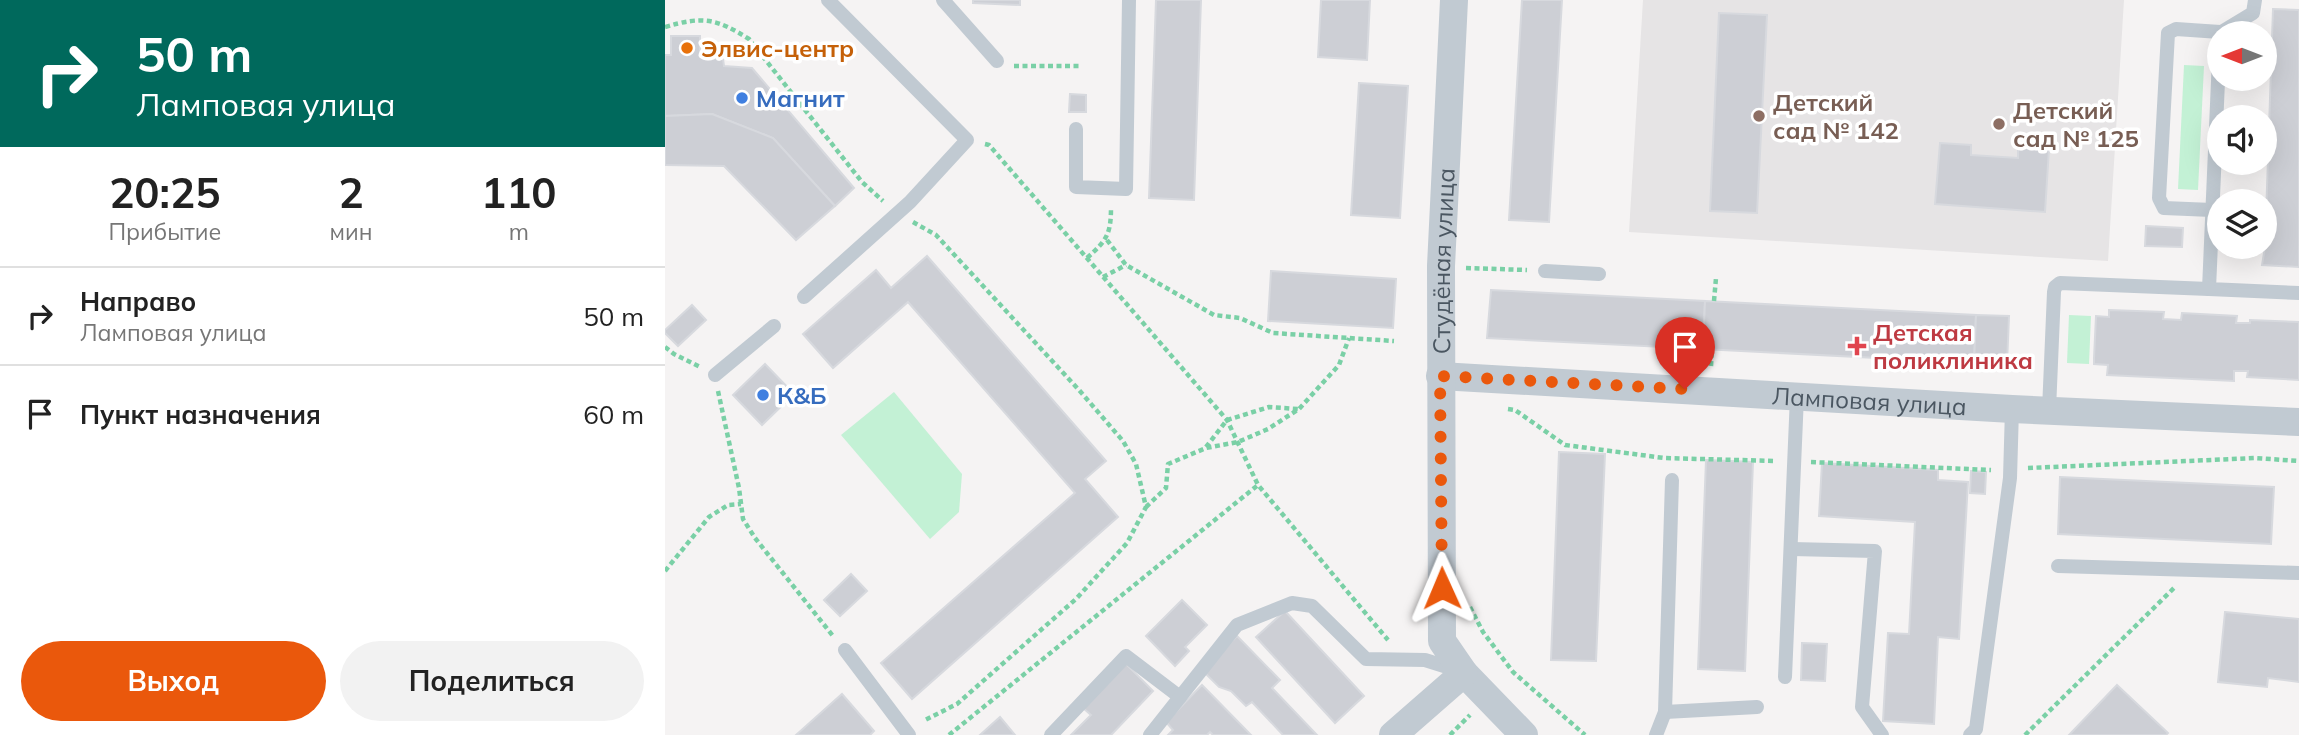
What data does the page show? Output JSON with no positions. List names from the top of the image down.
{
  "streets": {
    "street": ["Студёная улица", "Ламповая улица"]
  },
  "crossings": [
    ["Студёная улица", "Ламповая улица"]
  ],
  "places": {
    "other": [
      "Элвис-центр",
      "Магнит",
      "Детский сад № 142",
      "Детский сад № 125",
      "К&Б"
    ],
    "health": ["Детская поликлиника"]
  },
  "north": "left",
  "page": {
    "turn": ["50 m", "Ламповая улица"],
    "eta": [
      "20:25",
      "Прибытие",
      "2",
      "мин",
      "110",
      "m"
    ],
    "list": [
      {
        "name": "Направо",
        "note": "Ламповая улица",
        "value": "50 m"
      },
      {
        "name": "Пункт назначения",
        "value": "60 m"
      }
    ],
    "buttons": ["Выход", "Поделиться"]
  }
}
